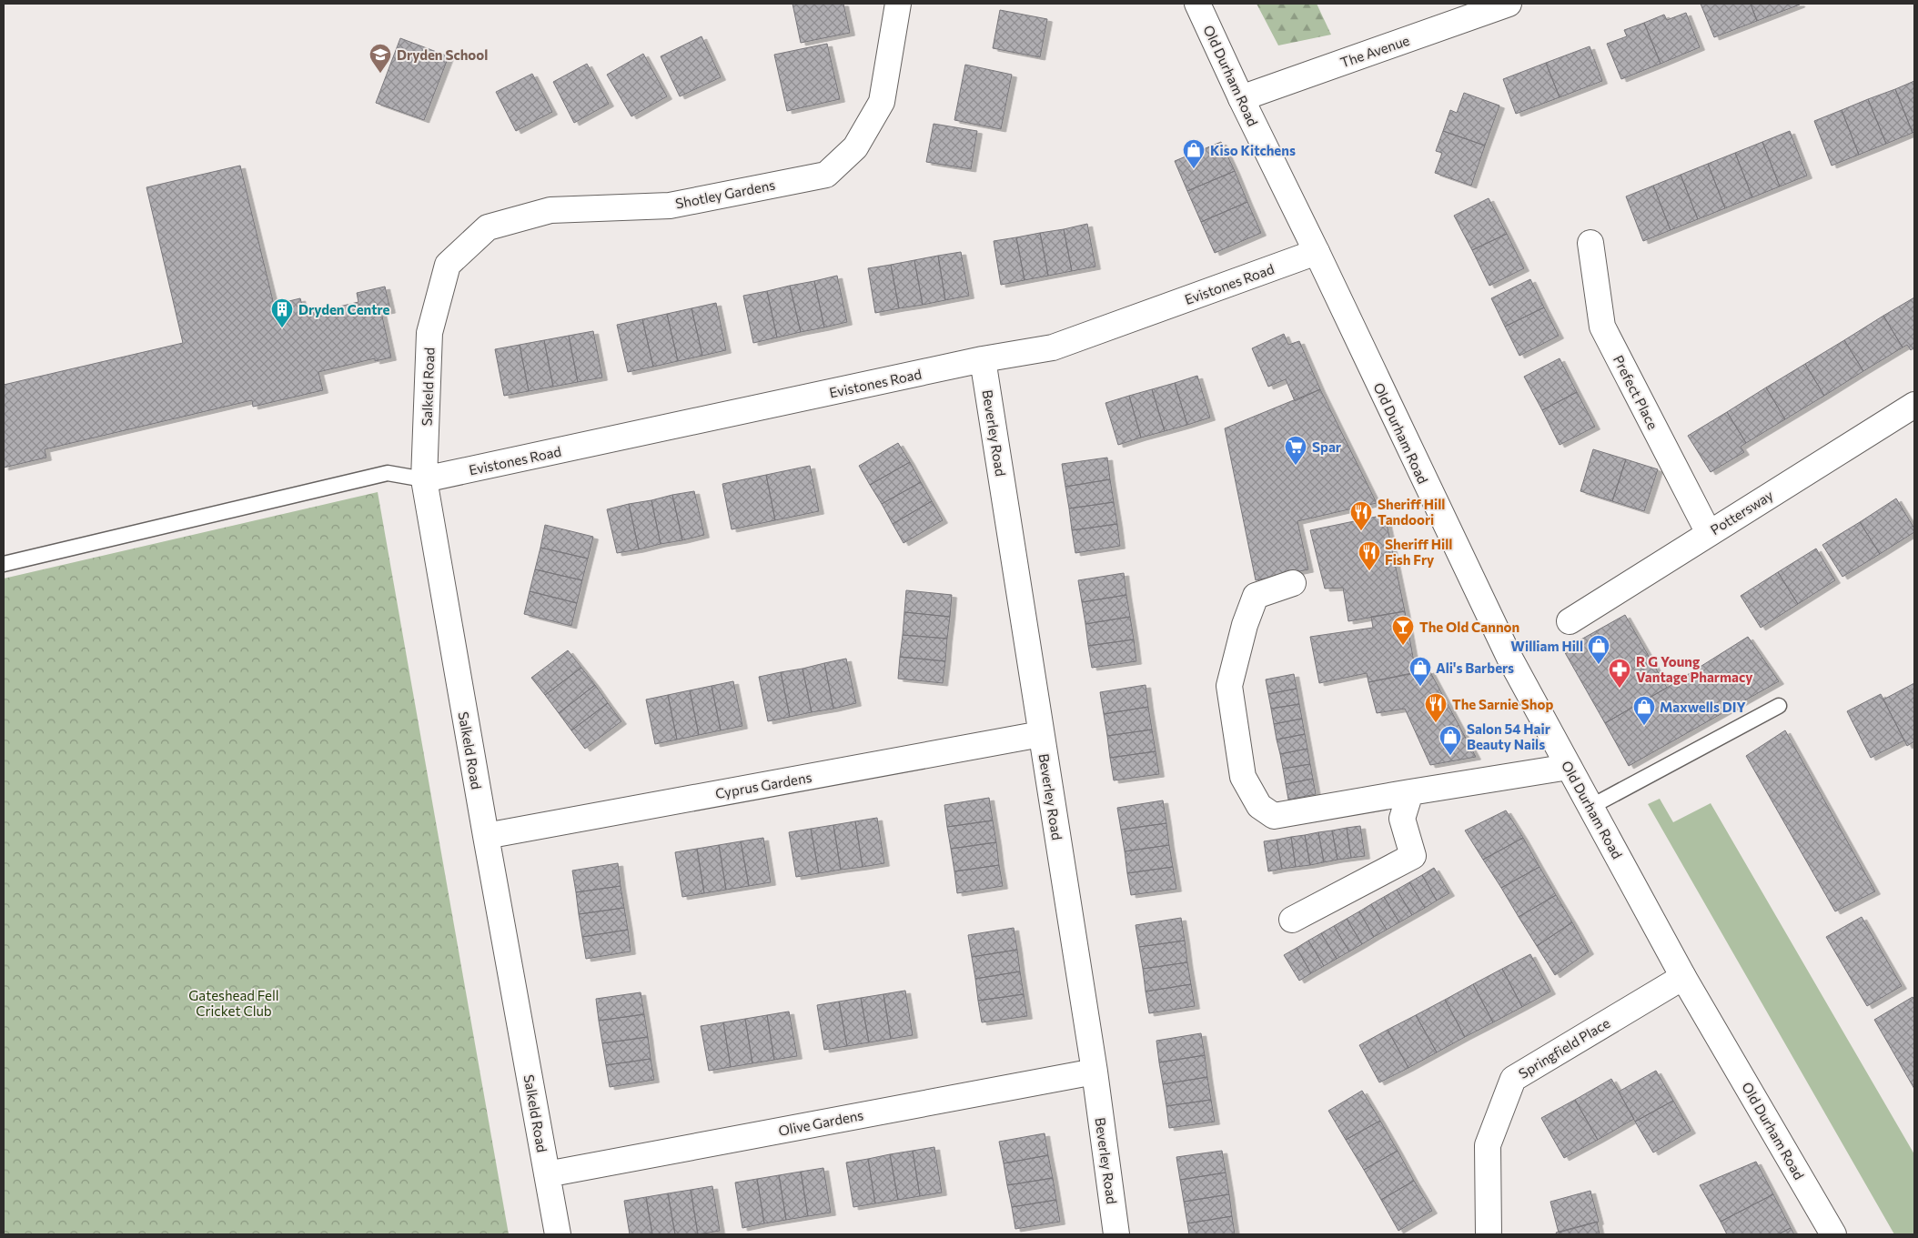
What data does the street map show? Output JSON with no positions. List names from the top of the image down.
{
  "streets": {
    "street": [
      "The Avenue",
      "Old Durham Road",
      "Shotley Gardens",
      "Evistones Road",
      "Salkeld Road",
      "Prefect Place",
      "Beverley Road",
      "Pottersway",
      "Cyprus Gardens",
      "Springfield Place",
      "Olive Gardens"
    ]
  },
  "crossings": [
    ["The Avenue", "Old Durham Road"],
    ["Old Durham Road", "Evistones Road"],
    ["Old Durham Road", "Springfield Place"],
    ["Shotley Gardens", "Salkeld Road"],
    ["Evistones Road", "Salkeld Road"],
    ["Evistones Road", "Beverley Road"],
    ["Salkeld Road", "Cyprus Gardens"],
    ["Salkeld Road", "Olive Gardens"],
    ["Prefect Place", "Pottersway"],
    ["Beverley Road", "Cyprus Gardens"],
    ["Beverley Road", "Olive Gardens"]
  ],
  "parks": ["Gateshead Fell Cricket Club"],
  "places": {
    "school or university": ["Dryden School"],
    "shop": [
      "Kiso Kitchens",
      "William Hill",
      "Ali's Barbers",
      "Maxwells DIY",
      "Salon 54 Hair Beauty Nails"
    ],
    "building": ["Dryden Centre"],
    "supermarket": ["Spar"],
    "restaurant": ["Sheriff Hill Tandoori", "Sheriff Hill Fish Fry", "The Sarnie Shop"],
    "bar": ["The Old Cannon"],
    "pharmacy": ["R G Young Vantage Pharmacy"]
  }
}
